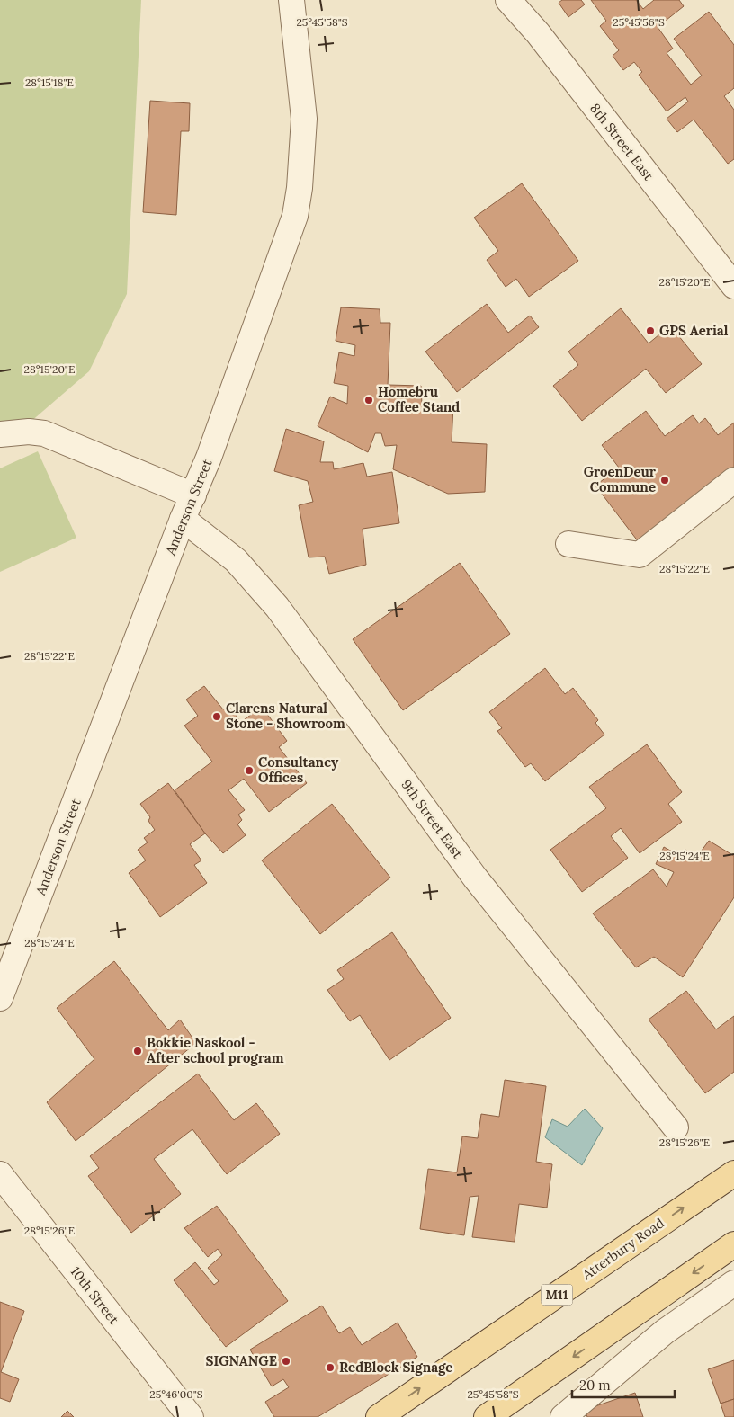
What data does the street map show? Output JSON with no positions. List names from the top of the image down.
{
  "streets": {
    "main road": ["Atterbury Road", "M11"],
    "street": [
      "8th Street East",
      "Anderson Street",
      "9th Street East",
      "10th Street"
    ]
  },
  "crossings": [
    ["Anderson Street", "9th Street East"]
  ],
  "places": [
    "GPS Aerial",
    "Homebru Coffee Stand",
    "GroenDeur Commune",
    "Clarens Natural Stone - Showroom",
    "Consultancy Offices",
    "Bokkie Naskool - After school program",
    "SIGNANGE",
    "RedBlock Signage"
  ],
  "scale_bar": "20 m",
  "coordinates": [
    "25°45'58\"S",
    "25°45'56\"S",
    "28°15'18\"E",
    "28°15'20\"E",
    "28°15'22\"E",
    "28°15'24\"E",
    "28°15'26\"E",
    "25°46'00\"S"
  ]
}
